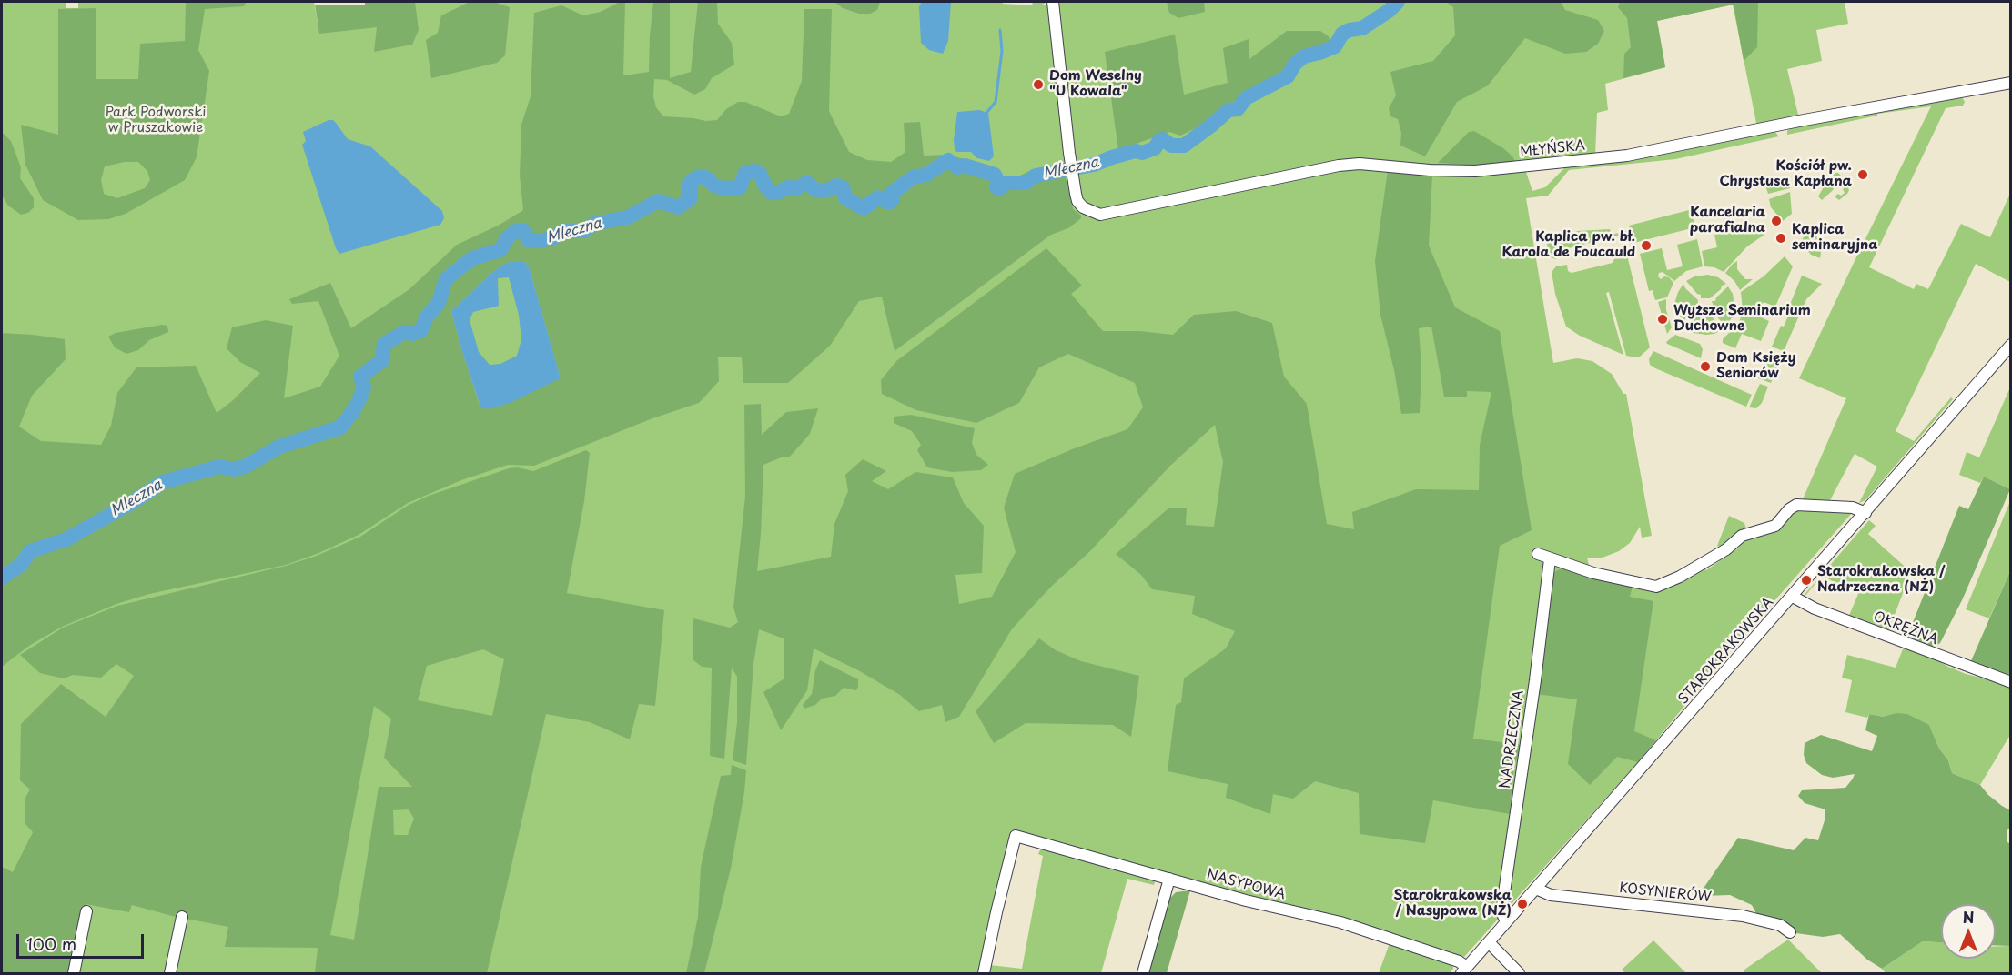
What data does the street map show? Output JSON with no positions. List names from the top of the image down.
{
  "streets": {
    "street": [
      "MŁYŃSKA",
      "OKRĘŻNA",
      "STAROKRAKOWSKA",
      "NADRZECZNA",
      "NASYPOWA",
      "KOSYNIERÓW"
    ]
  },
  "crossings": [
    ["OKRĘŻNA", "STAROKRAKOWSKA"],
    ["STAROKRAKOWSKA", "NADRZECZNA"],
    ["STAROKRAKOWSKA", "NASYPOWA"],
    ["STAROKRAKOWSKA", "KOSYNIERÓW"]
  ],
  "water": ["Mleczna"],
  "parks": ["Park Podworski w Pruszakowie"],
  "places": [
    "Dom Weselny \"U Kowala\"",
    "Kościół pw. Chrystusa Kapłana",
    "Kancelaria parafialna",
    "Kaplica seminaryjna",
    "Kaplica pw. bł. Karola de Foucauld",
    "Wyższe Seminarium Duchowne",
    "Dom Księży Seniorów",
    "Starokrakowska / Nadrzeczna (NŻ)",
    "Starokrakowska / Nasypowa (NŻ)"
  ],
  "scale_bar": "100 m",
  "north": "top"
}
